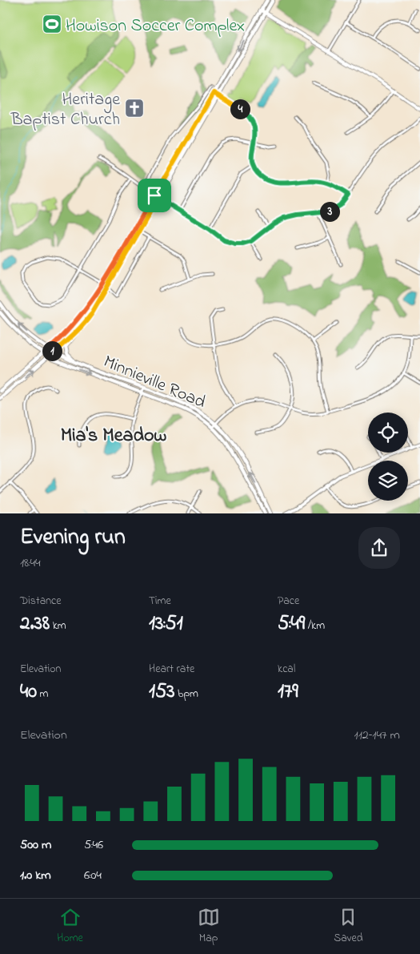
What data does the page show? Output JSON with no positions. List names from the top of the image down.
{
  "streets": {
    "main road": ["Minnieville Road"]
  },
  "districts": ["Mia's Meadow"],
  "places": {
    "sports": ["Howison Soccer Complex"],
    "church": ["Heritage Baptist Church"]
  },
  "page": {
    "pins": ["4", "3", "1"],
    "heading": ["Evening run", "18:44"],
    "stats": [
      ["Distance", "2.38 km"],
      ["Time", "13:51"],
      ["Pace", "5:49 /km"],
      ["Elevation", "40 m"],
      ["Heart rate", "153 bpm"],
      ["kcal", "179"]
    ],
    "chart": ["Elevation", "112–147 m"],
    "list": [
      {
        "name": "500 m",
        "note": "5:46"
      },
      {
        "name": "1.0 km",
        "note": "6:04"
      }
    ],
    "tabs": ["Home", "Map", "Saved"]
  }
}
